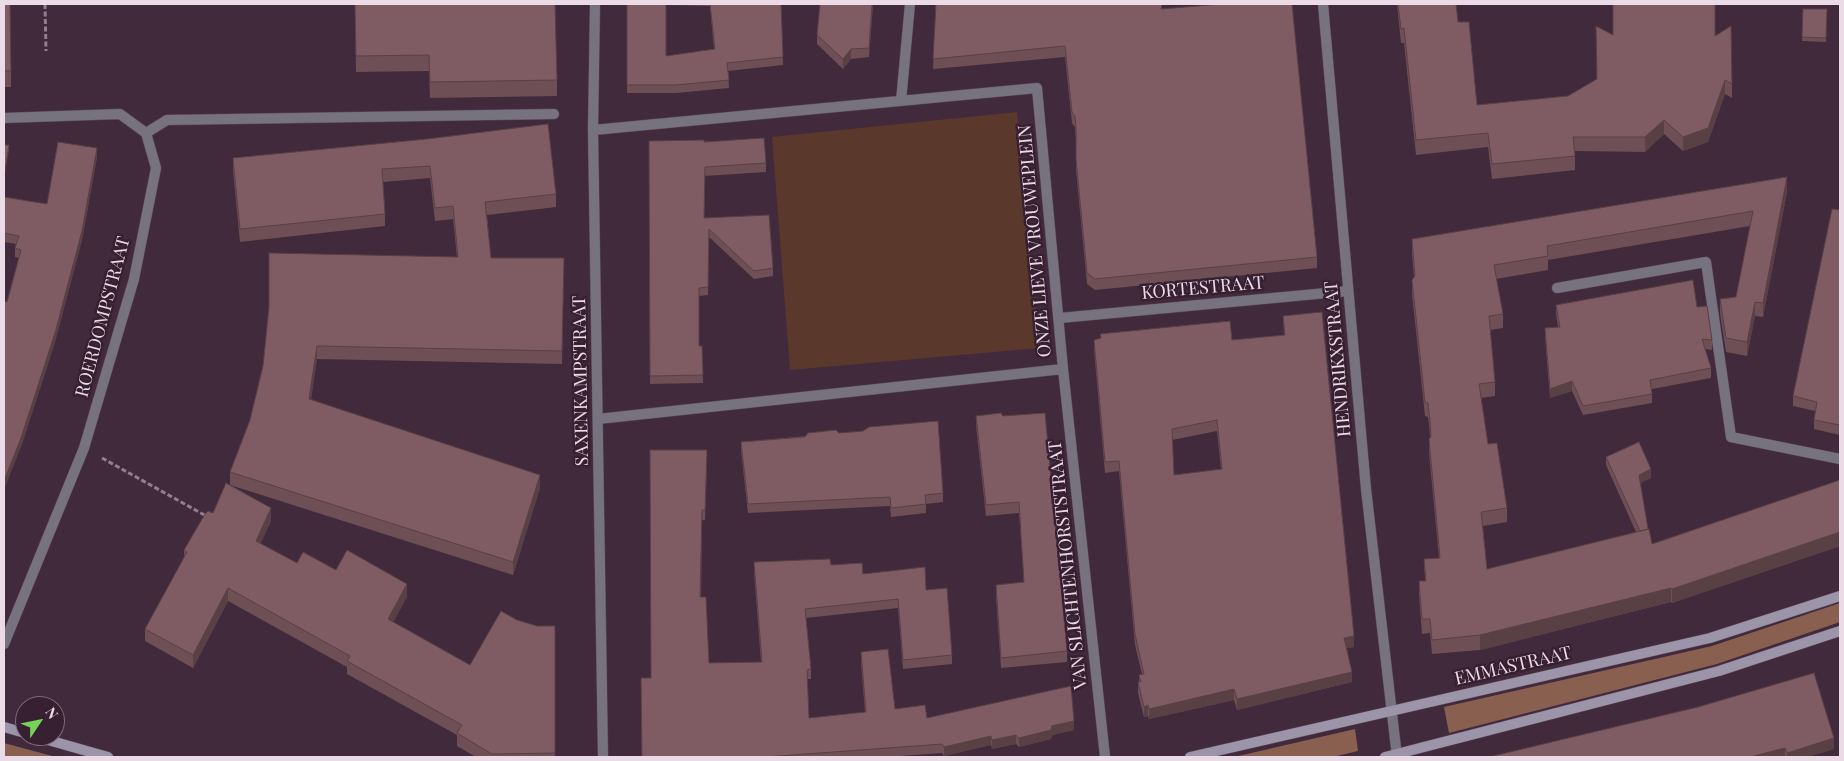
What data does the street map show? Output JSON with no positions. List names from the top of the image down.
{
  "streets": {
    "street": [
      "ONZE LIEVE VROUWEPLEIN",
      "KORTESTRAAT",
      "ROERDOMPSTRAAT",
      "HENDRIKXSTRAAT",
      "SAXENKAMPSTRAAT",
      "VAN SLICHTENHORSTSTRAAT",
      "EMMASTRAAT"
    ]
  },
  "crossings": [
    ["ONZE LIEVE VROUWEPLEIN", "KORTESTRAAT"],
    ["ONZE LIEVE VROUWEPLEIN", "SAXENKAMPSTRAAT"],
    ["ONZE LIEVE VROUWEPLEIN", "VAN SLICHTENHORSTSTRAAT"],
    ["KORTESTRAAT", "HENDRIKXSTRAAT"],
    ["HENDRIKXSTRAAT", "EMMASTRAAT"]
  ],
  "north": "top right"
}
